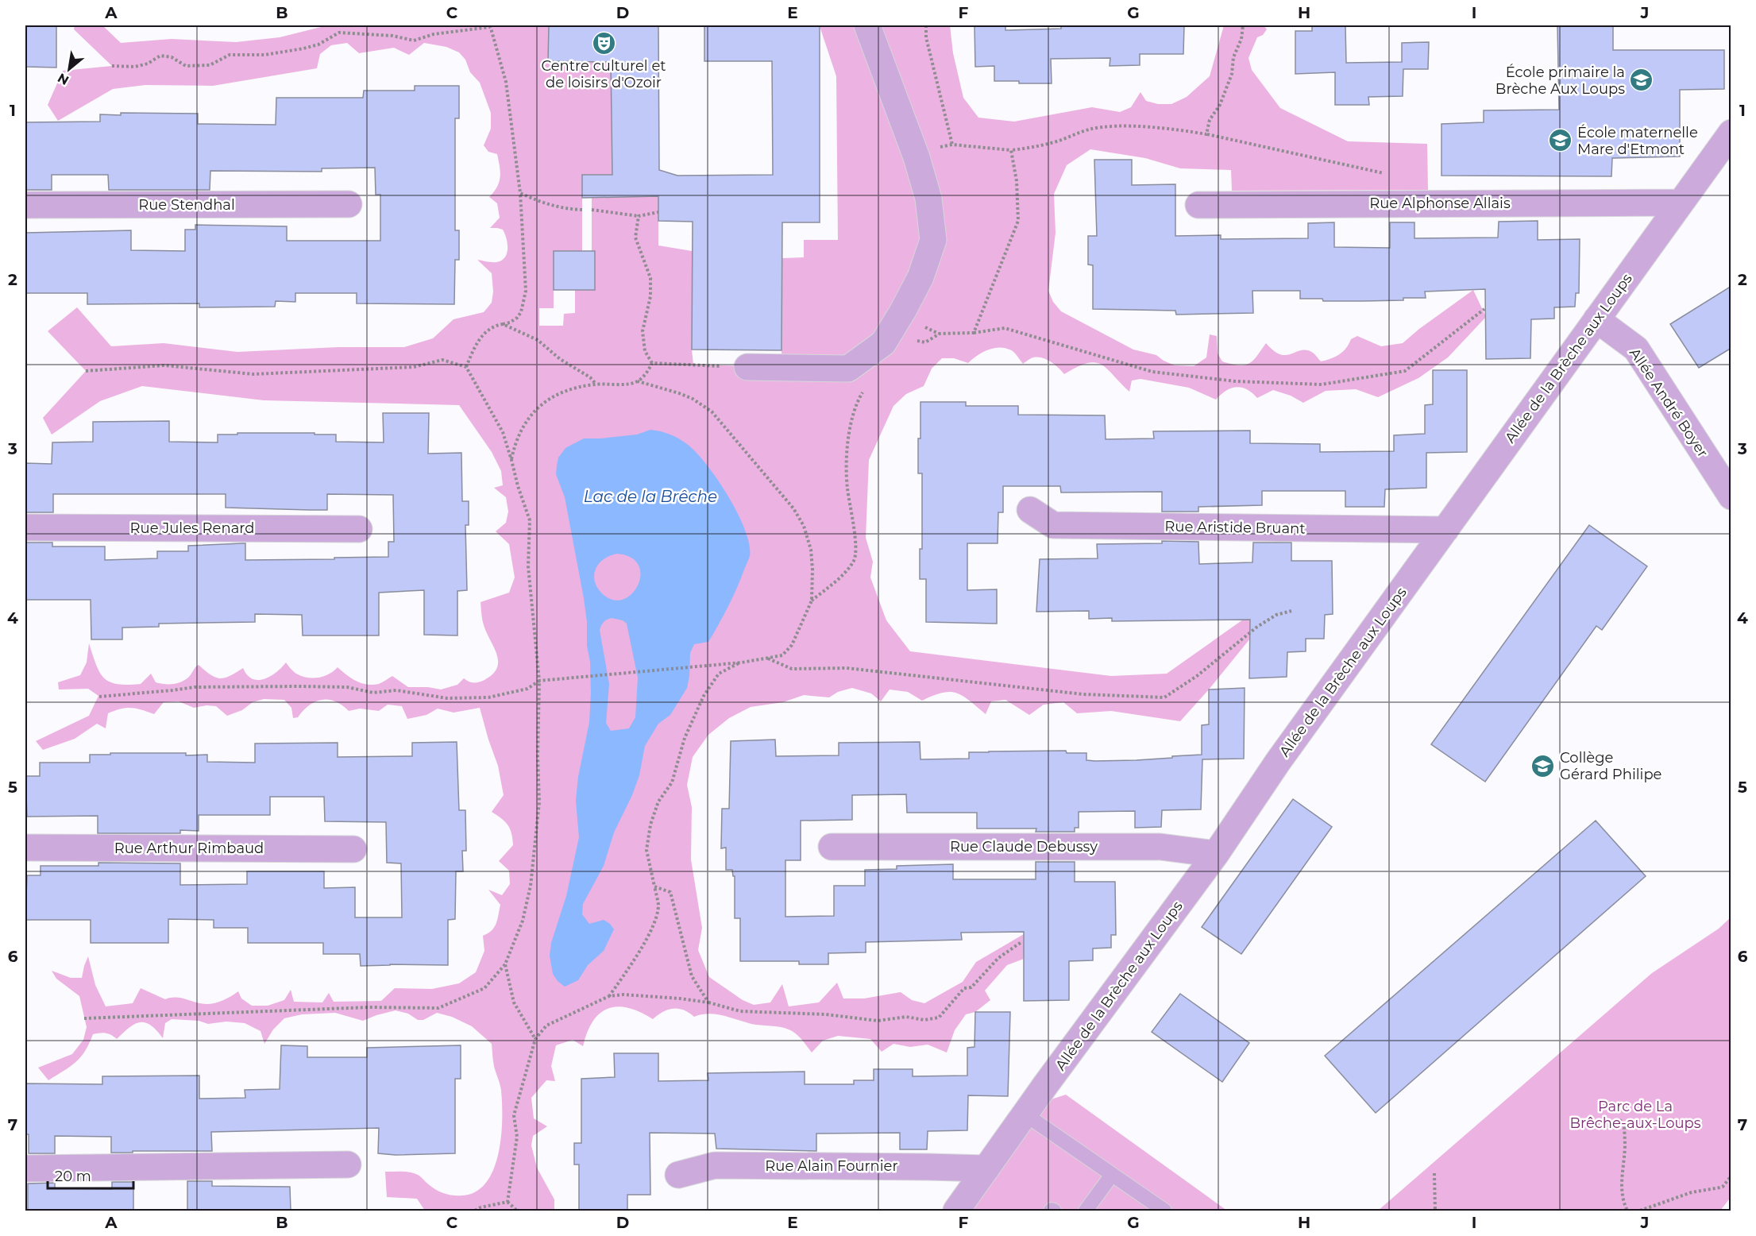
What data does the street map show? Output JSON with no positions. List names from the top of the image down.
{
  "streets": {
    "street": [
      "Rue Alphonse Allais",
      "Rue Stendhal",
      "Allée de la Brèche aux Loups",
      "Allée André Boyer",
      "Rue Aristide Bruant",
      "Rue Jules Renard",
      "Rue Claude Debussy",
      "Rue Arthur Rimbaud",
      "Rue Alain Fournier"
    ]
  },
  "crossings": [
    ["Rue Alphonse Allais", "Allée de la Brèche aux Loups"],
    ["Allée de la Brèche aux Loups", "Allée André Boyer"],
    ["Allée de la Brèche aux Loups", "Rue Aristide Bruant"],
    ["Allée de la Brèche aux Loups", "Rue Claude Debussy"],
    ["Allée de la Brèche aux Loups", "Rue Alain Fournier"]
  ],
  "water": ["Lac de la Brêche"],
  "parks": ["Parc de La Brêche-aux-Loups"],
  "places": {
    "theatre": ["Centre culturel et de loisirs d'Ozoir"],
    "school or university": ["École primaire la Brèche Aux Loups", "École maternelle Mare d'Etmont", "Collège Gérard Philipe"]
  },
  "scale_bar": "20 m",
  "north": "bottom left",
  "grid": {
    "columns": [
      "A",
      "B",
      "C",
      "D",
      "E",
      "F",
      "G",
      "H",
      "I",
      "J"
    ],
    "rows": [
      "1",
      "2",
      "3",
      "4",
      "5",
      "6",
      "7"
    ]
  }
}
